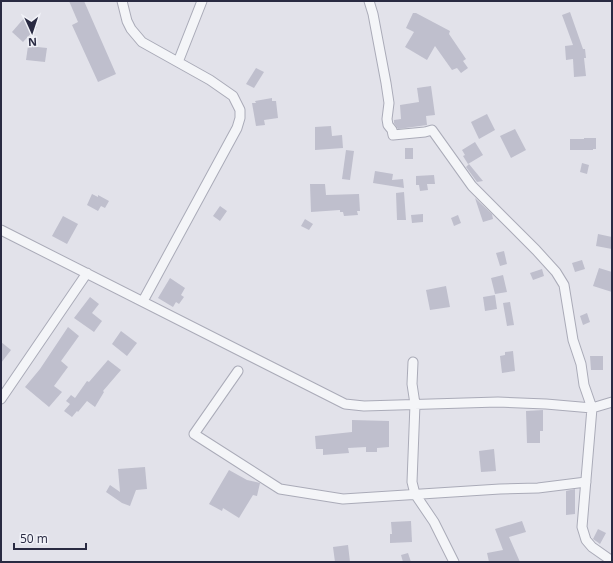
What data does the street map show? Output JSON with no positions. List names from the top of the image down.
{
  "scale_bar": "50 m",
  "north": "bottom"
}
